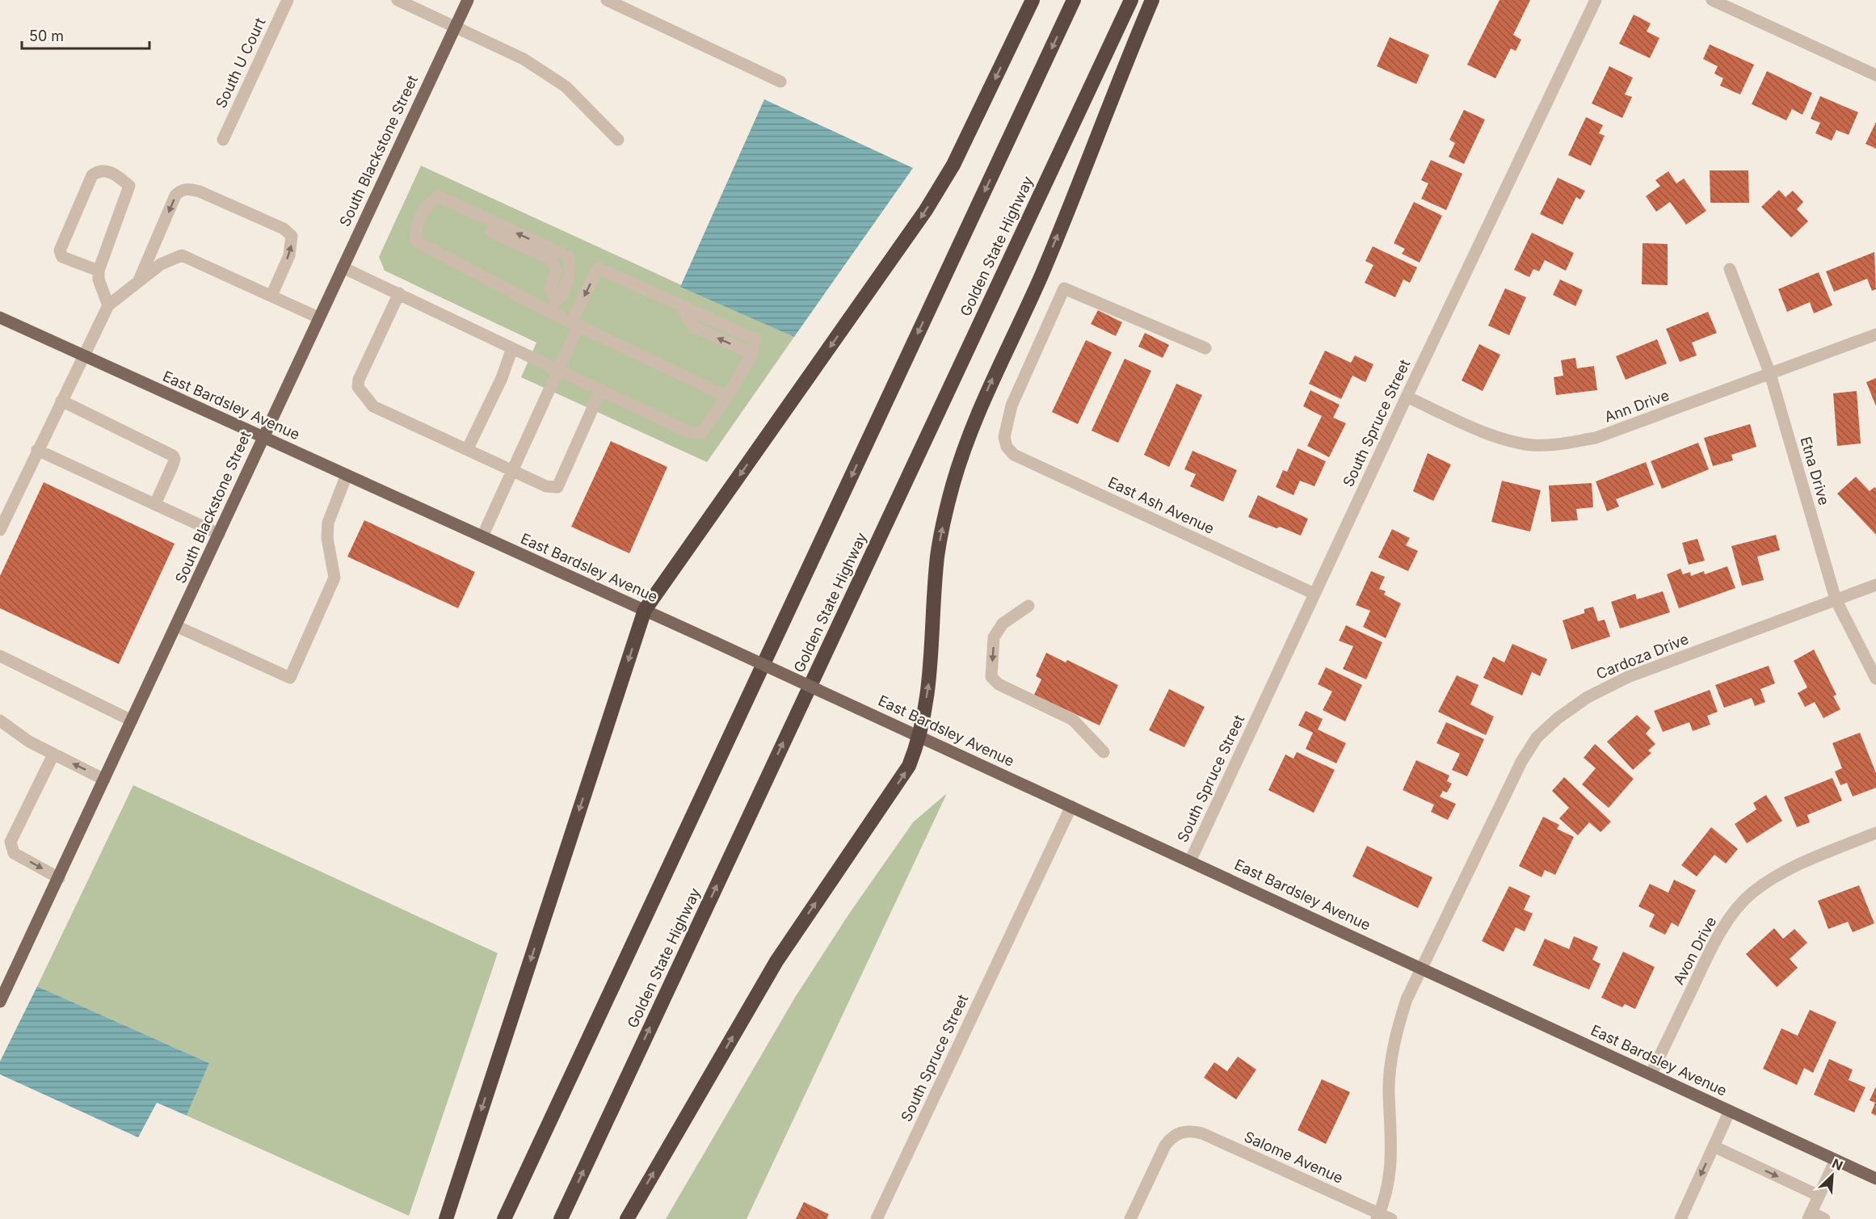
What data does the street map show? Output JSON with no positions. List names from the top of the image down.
{
  "streets": {
    "highway": ["Golden State Highway"],
    "main road": ["South Blackstone Street", "East Bardsley Avenue"],
    "street": [
      "South U Court",
      "Ann Drive",
      "South Spruce Street",
      "Etna Drive",
      "East Ash Avenue",
      "Cardoza Drive",
      "Avon Drive",
      "Salome Avenue"
    ]
  },
  "crossings": [
    ["South Blackstone Street", "East Bardsley Avenue"],
    ["East Bardsley Avenue", "South Spruce Street"],
    ["East Bardsley Avenue", "Cardoza Drive"],
    ["East Bardsley Avenue", "Avon Drive"],
    ["Ann Drive", "South Spruce Street"],
    ["Ann Drive", "Etna Drive"],
    ["South Spruce Street", "East Ash Avenue"],
    ["Etna Drive", "Cardoza Drive"],
    ["Cardoza Drive", "Salome Avenue"]
  ],
  "scale_bar": "50 m",
  "north": "top right"
}
